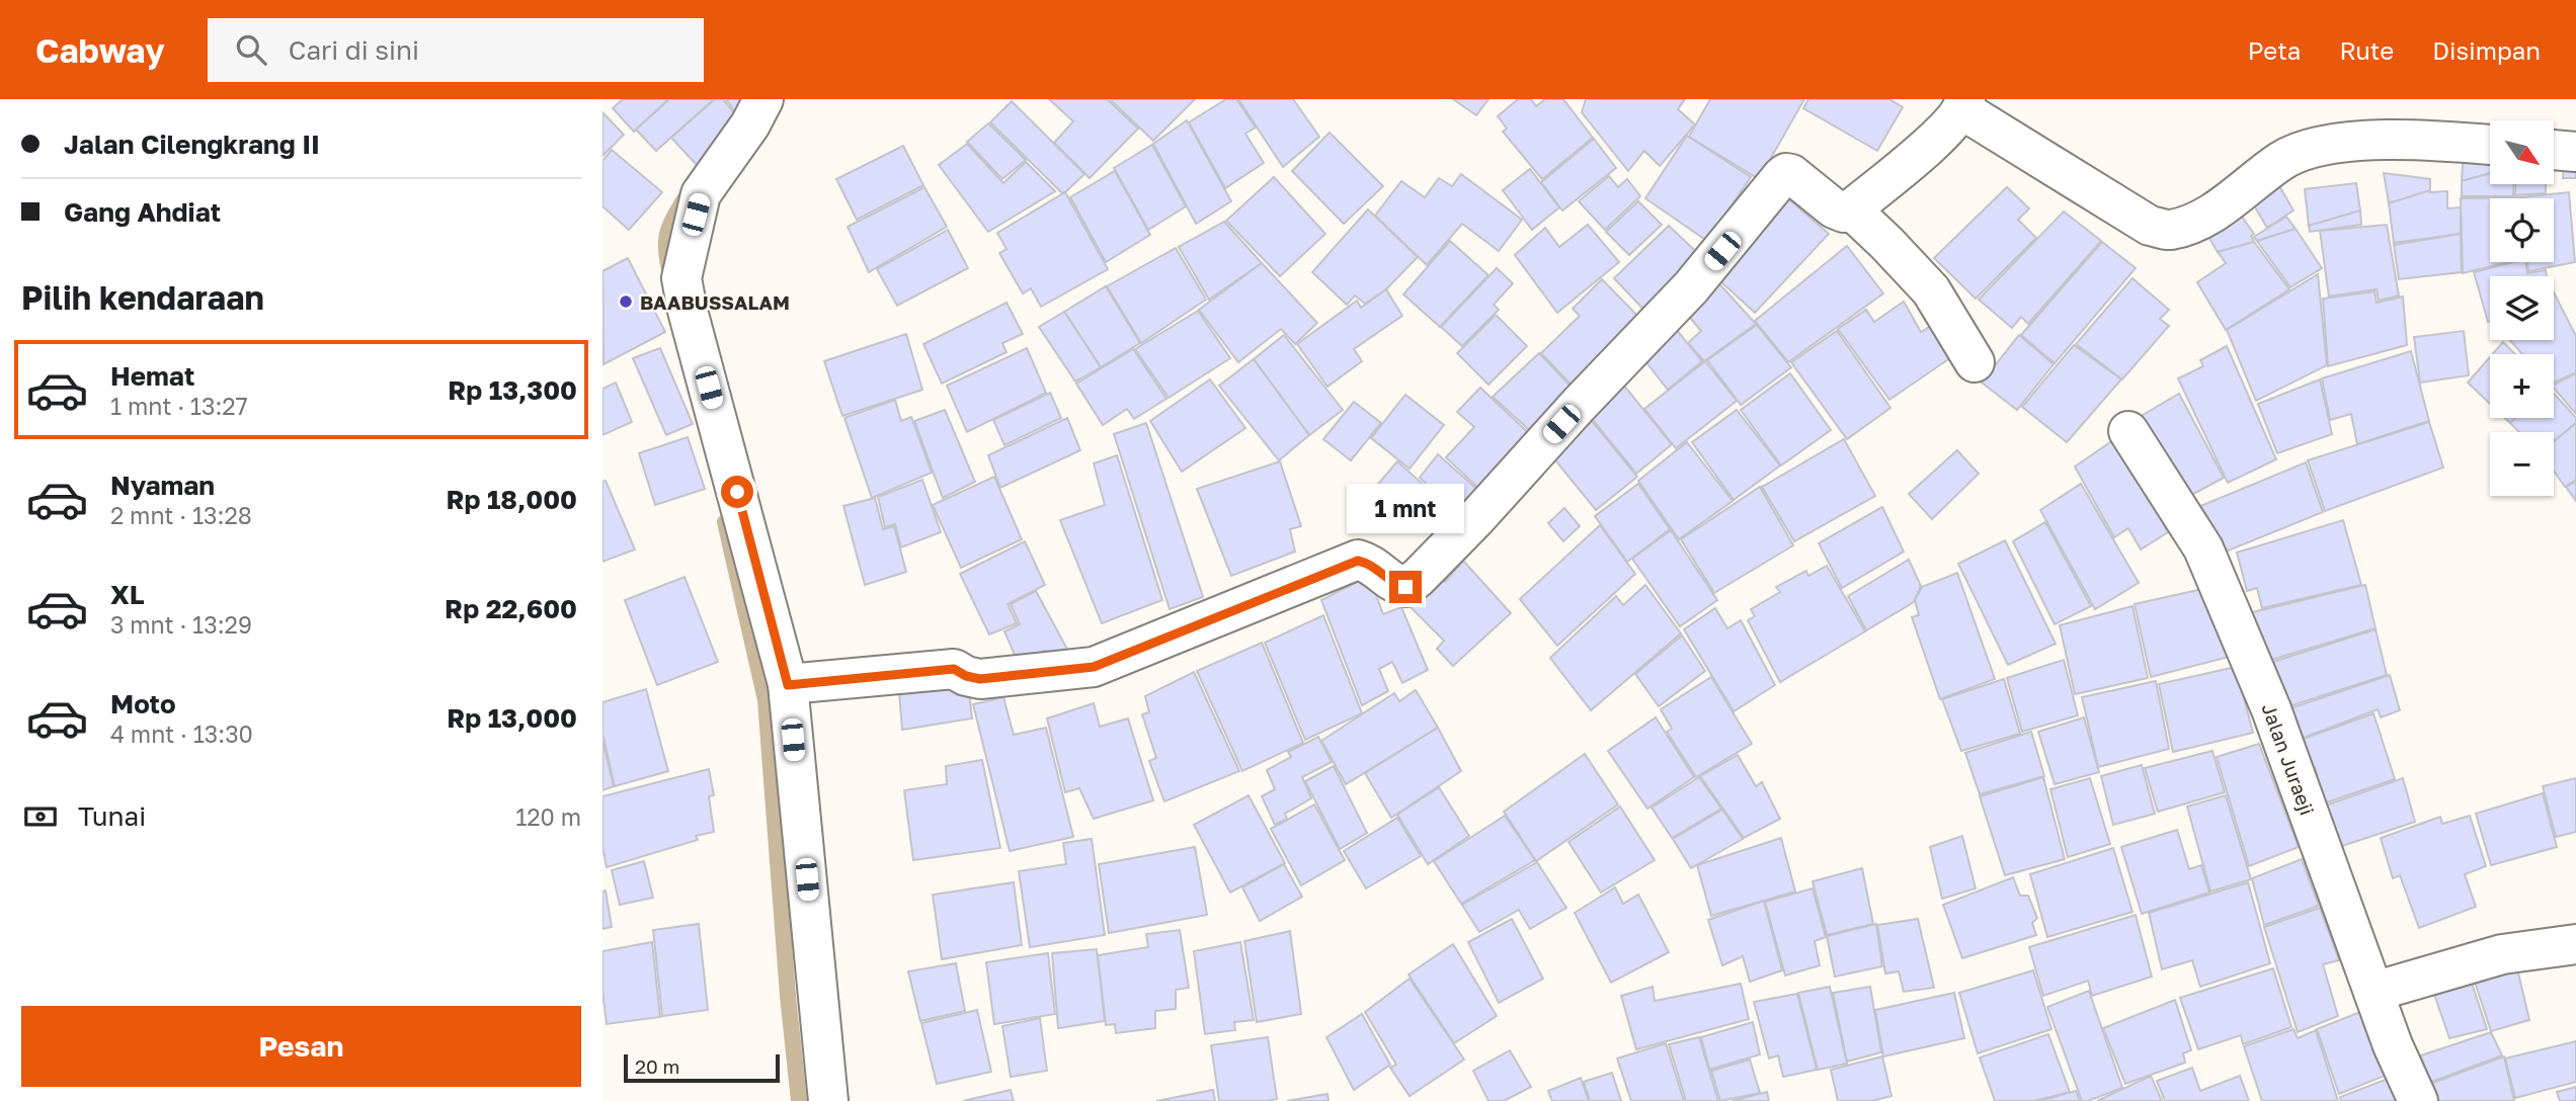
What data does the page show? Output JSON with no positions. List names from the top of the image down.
{
  "streets": {
    "street": ["Jalan Juraeji"]
  },
  "places": ["BAABUSSALAM"],
  "scale_bar": "20 m",
  "north": "bottom right",
  "page": {
    "header": "Cabway",
    "search": "Cari di sini",
    "nav": ["Peta", "Rute", "Disimpan"],
    "banner": ["Jalan Cilengkrang II", "Gang Ahdiat"],
    "map_buttons": ["+", "−"],
    "heading": "Pilih kendaraan",
    "list": [
      {
        "name": "Hemat",
        "note": "1 mnt · 13:27",
        "value": "Rp 13,300"
      },
      {
        "name": "Nyaman",
        "note": "2 mnt · 13:28",
        "value": "Rp 18,000"
      },
      {
        "name": "XL",
        "note": "3 mnt · 13:29",
        "value": "Rp 22,600"
      },
      {
        "name": "Moto",
        "note": "4 mnt · 13:30",
        "value": "Rp 13,000"
      }
    ],
    "bubble": "1 mnt",
    "pay": ["Tunai", "120 m"],
    "buttons": "Pesan",
    "scale": "20 m"
  }
}
